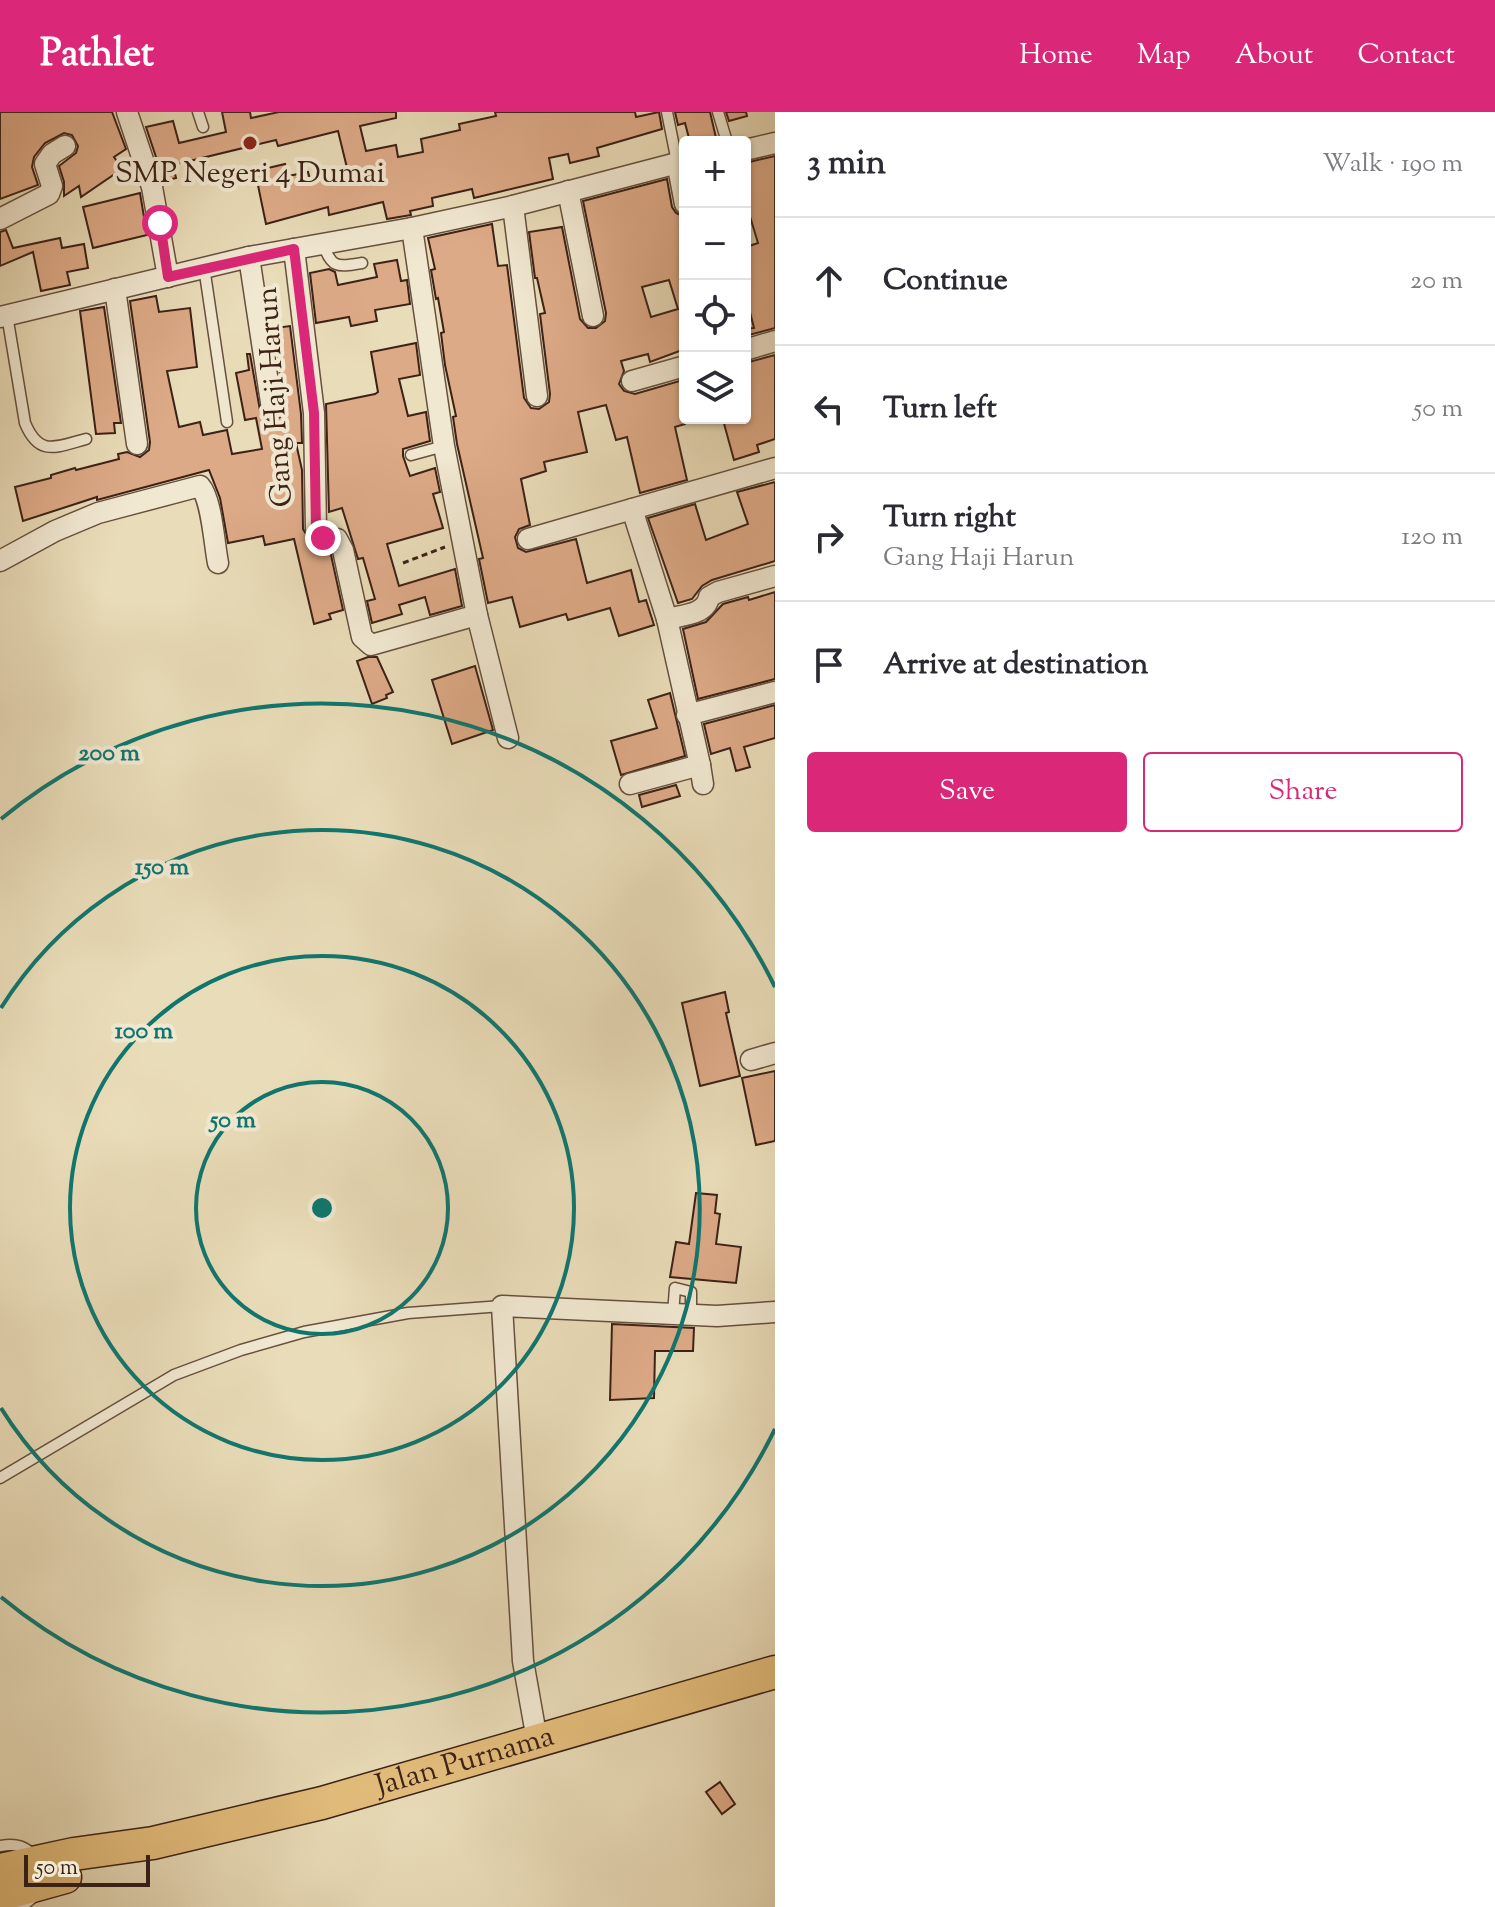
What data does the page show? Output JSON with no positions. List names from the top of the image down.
{
  "streets": {
    "main road": ["Jalan Purnama"],
    "street": ["Gang Haji Harun"]
  },
  "places": ["SMP Negeri 4 Dumai"],
  "scale_bar": "50 m",
  "page": {
    "header": "Pathlet",
    "nav": [
      "Home",
      "Map",
      "About",
      "Contact"
    ],
    "heading": ["3 min", "Walk · 190 m"],
    "map_buttons": ["+", "−"],
    "list": [
      ["Continue", "20 m"],
      ["Turn left", "50 m"],
      ["Turn right", "Gang Haji Harun", "120 m"],
      "Arrive at destination"
    ],
    "buttons": ["Save", "Share"],
    "scale": "50 m"
  },
  "rings": [
    "200 m",
    "150 m",
    "100 m",
    "50 m"
  ]
}
